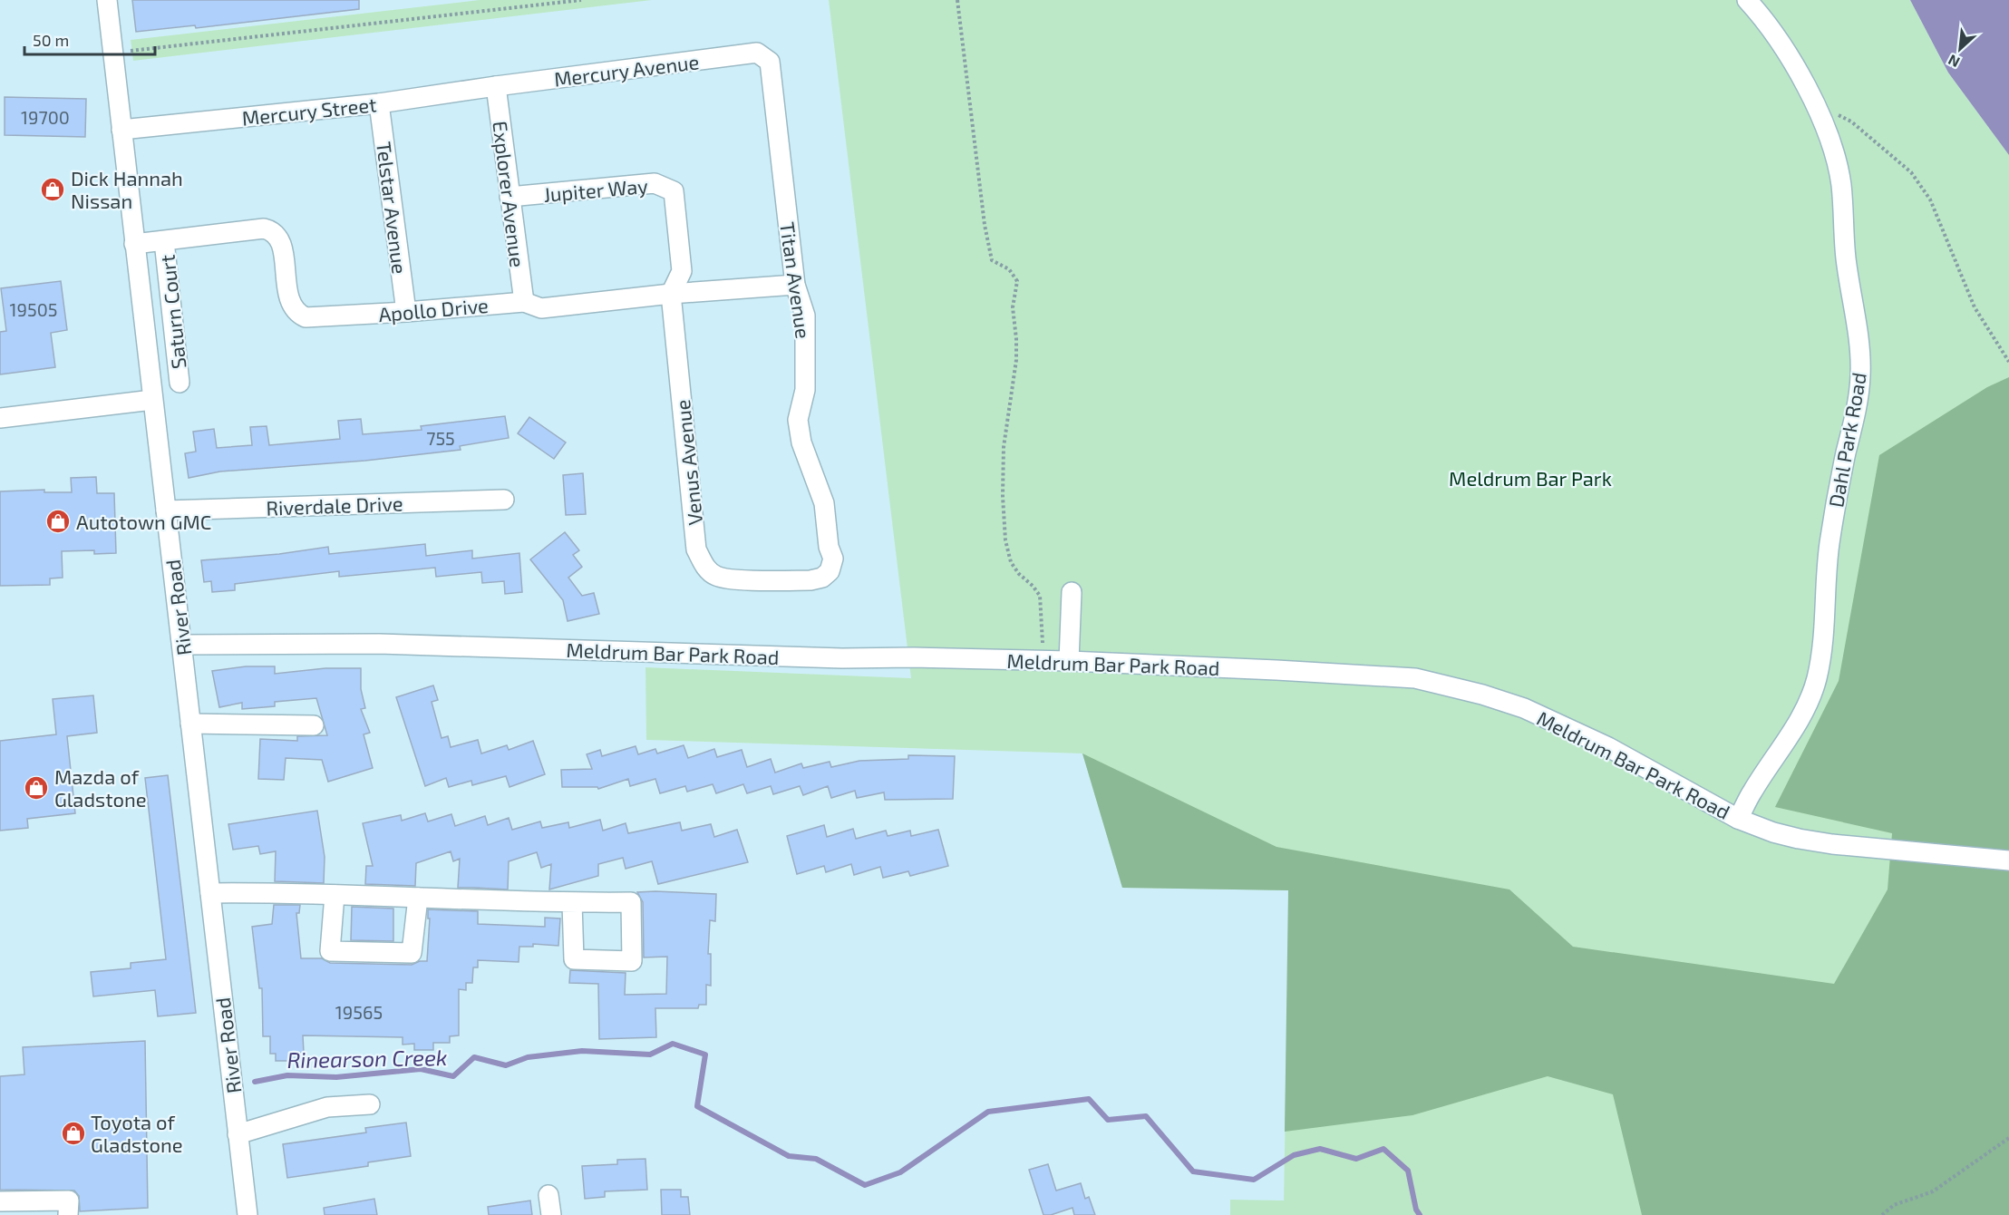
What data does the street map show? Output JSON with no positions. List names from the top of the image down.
{
  "streets": {
    "street": [
      "Mercury Avenue",
      "Mercury Street",
      "Jupiter Way",
      "Explorer Avenue",
      "Telstar Avenue",
      "Titan Avenue",
      "Apollo Drive",
      "Saturn Court",
      "Dahl Park Road",
      "Venus Avenue",
      "Riverdale Drive",
      "River Road",
      "Meldrum Bar Park Road"
    ]
  },
  "crossings": [
    ["Mercury Avenue", "Mercury Street"],
    ["Mercury Avenue", "Explorer Avenue"],
    ["Mercury Avenue", "Titan Avenue"],
    ["Mercury Street", "Explorer Avenue"],
    ["Mercury Street", "Telstar Avenue"],
    ["Mercury Street", "River Road"],
    ["Jupiter Way", "Explorer Avenue"],
    ["Jupiter Way", "Apollo Drive"],
    ["Jupiter Way", "Venus Avenue"],
    ["Explorer Avenue", "Apollo Drive"],
    ["Telstar Avenue", "Apollo Drive"],
    ["Titan Avenue", "Apollo Drive"],
    ["Titan Avenue", "Venus Avenue"],
    ["Apollo Drive", "Saturn Court"],
    ["Apollo Drive", "Venus Avenue"],
    ["Apollo Drive", "River Road"],
    ["Dahl Park Road", "Meldrum Bar Park Road"],
    ["Riverdale Drive", "River Road"],
    ["River Road", "Meldrum Bar Park Road"]
  ],
  "water": ["Rinearson Creek"],
  "parks": ["Meldrum Bar Park"],
  "places": {
    "shop": [
      "Dick Hannah Nissan",
      "Autotown GMC",
      "Mazda of Gladstone",
      "Toyota of Gladstone"
    ]
  },
  "house_numbers": [
    "19700",
    "19505",
    "755",
    "19565"
  ],
  "scale_bar": "50 m",
  "north": "bottom left"
}
